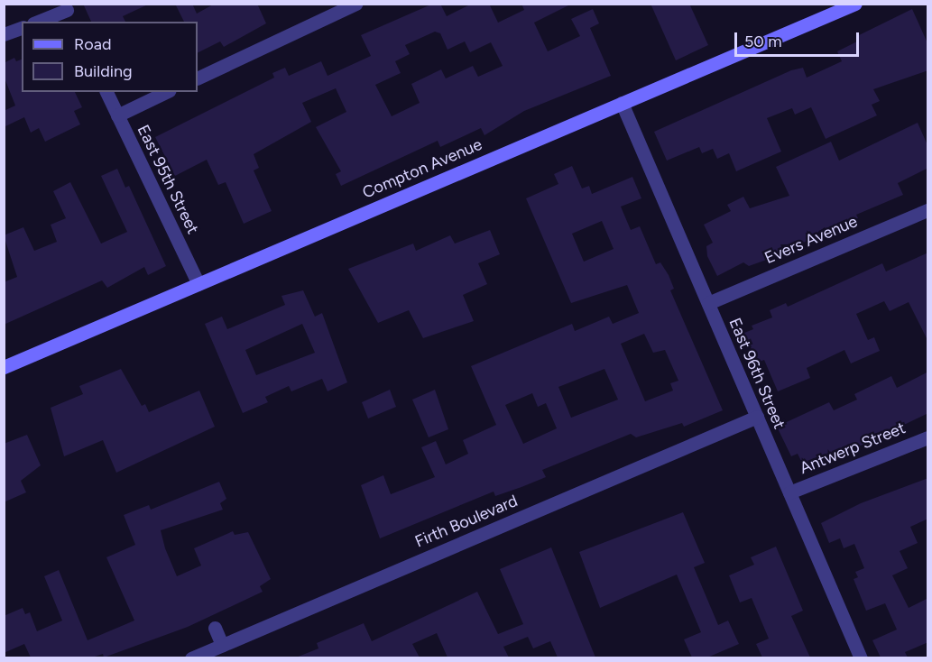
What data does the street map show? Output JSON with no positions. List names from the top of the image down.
{
  "streets": {
    "main road": ["Compton Avenue"],
    "street": [
      "East 95th Street",
      "Evers Avenue",
      "East 96th Street",
      "Antwerp Street",
      "Firth Boulevard"
    ]
  },
  "crossings": [
    ["Compton Avenue", "East 95th Street"],
    ["Compton Avenue", "East 96th Street"],
    ["Evers Avenue", "East 96th Street"],
    ["East 96th Street", "Antwerp Street"],
    ["East 96th Street", "Firth Boulevard"]
  ],
  "legend": ["Road", "Building"],
  "scale_bar": "50 m"
}
